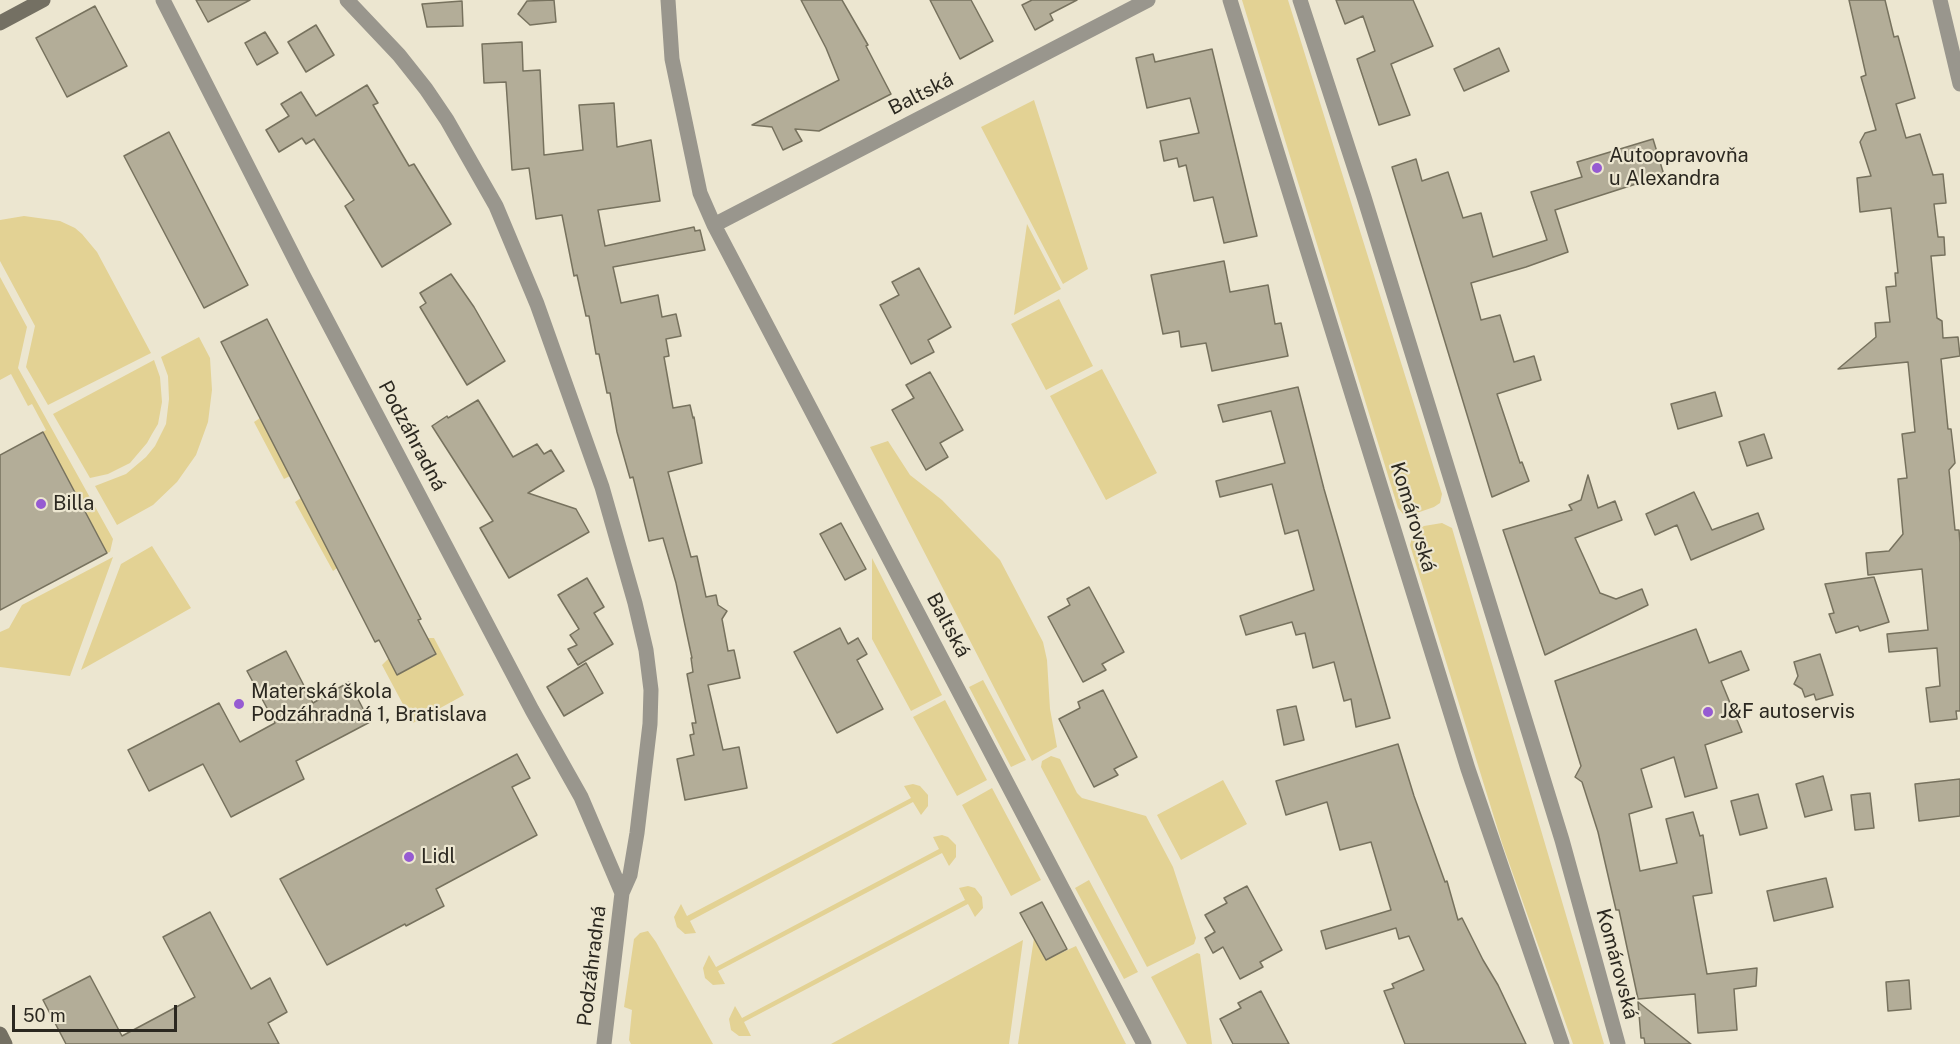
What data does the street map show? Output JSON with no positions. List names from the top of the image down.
{
  "streets": {
    "street": ["Baltská", "Podzáhradná", "Komárovská"]
  },
  "places": [
    "Autoopravovňa u Alexandra",
    "Billa",
    "Materská škola Podzáhradná 1, Bratislava",
    "J&F autoservis",
    "Lidl"
  ],
  "scale_bar": "50 m"
}
